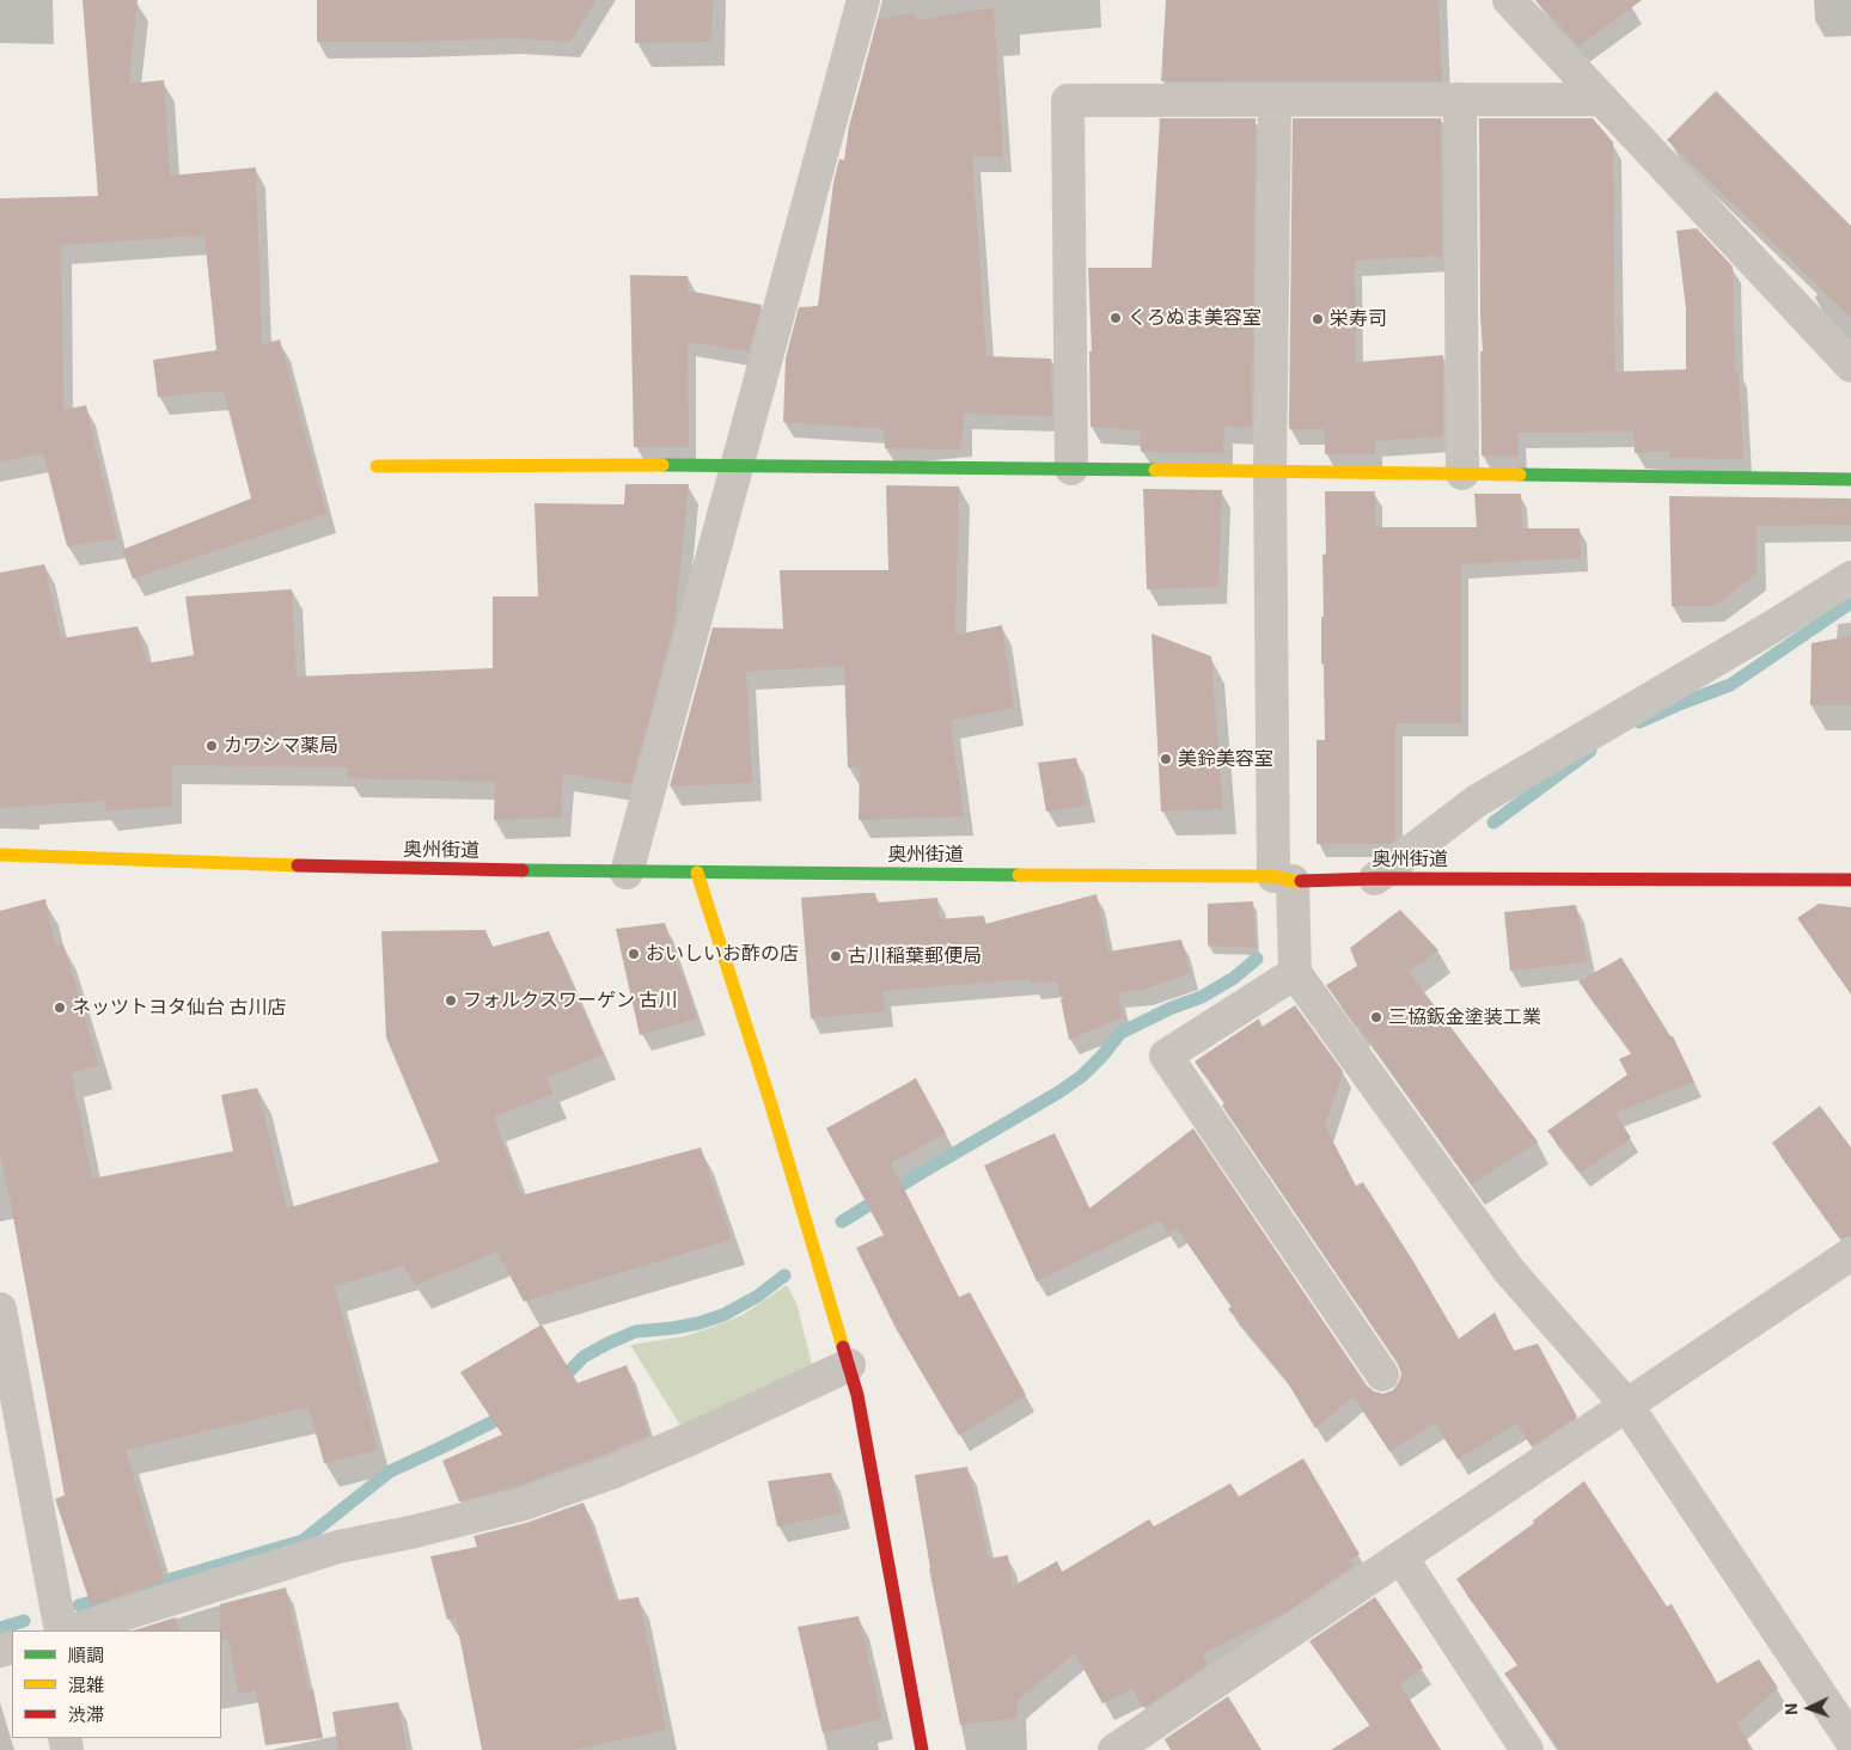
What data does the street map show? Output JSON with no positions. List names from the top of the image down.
{
  "streets": {
    "street": ["奥州街道"]
  },
  "places": [
    "くろぬま美容室",
    "栄寿司",
    "カワシマ薬局",
    "美鈴美容室",
    "おいしいお酢の店",
    "古川稲葉郵便局",
    "フォルクスワーゲン 古川",
    "ネッツトヨタ仙台 古川店",
    "三協鈑金塗装工業"
  ],
  "legend": ["順調", "混雑", "渋滞"],
  "north": "left"
}
